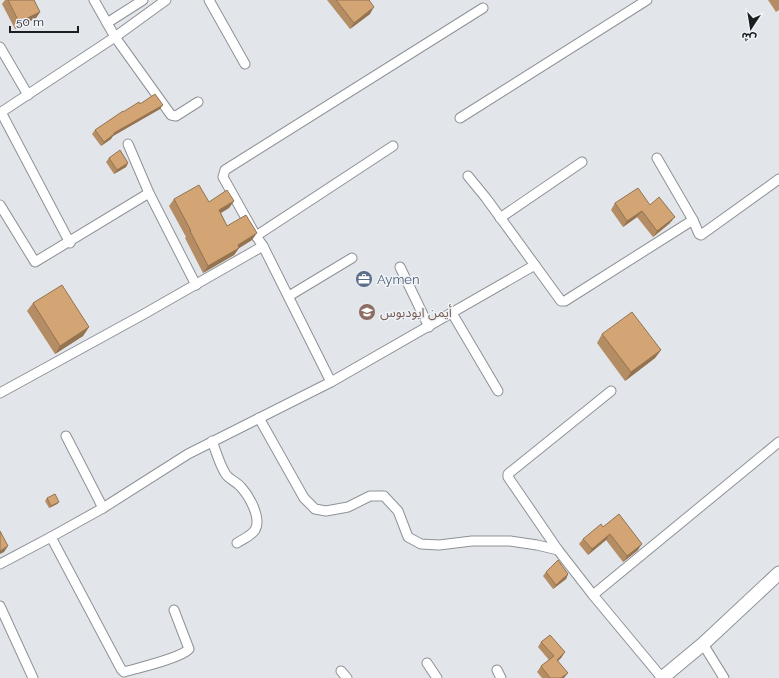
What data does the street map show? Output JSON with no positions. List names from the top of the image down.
{
  "places": {
    "office": ["Aymen"],
    "school or university": ["أيمن ايودبوس"]
  },
  "scale_bar": "50 m",
  "north": "bottom"
}
